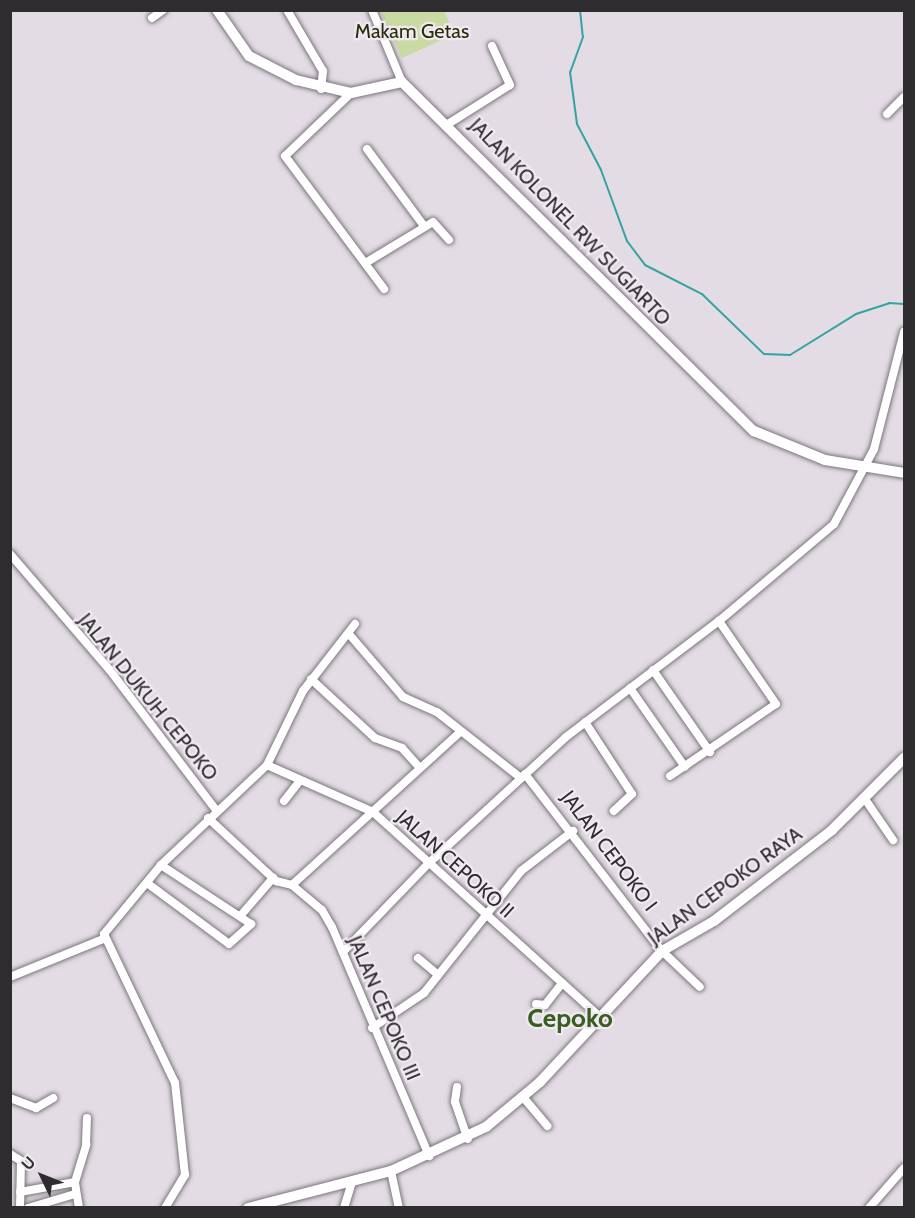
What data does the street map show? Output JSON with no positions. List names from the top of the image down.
{
  "streets": {
    "main road": ["JALAN KOLONEL RW SUGIARTO", "JALAN CEPOKO RAYA"],
    "street": [
      "JALAN DUKUH CEPOKO",
      "JALAN CEPOKO I",
      "JALAN CEPOKO II",
      "JALAN CEPOKO III"
    ]
  },
  "crossings": [
    ["JALAN DUKUH CEPOKO", "JALAN CEPOKO II"],
    ["JALAN CEPOKO I", "JALAN CEPOKO RAYA"],
    ["JALAN CEPOKO II", "JALAN CEPOKO RAYA"],
    ["JALAN CEPOKO RAYA", "JALAN CEPOKO III"]
  ],
  "districts": ["Cepoko"],
  "parks": ["Makam Getas"],
  "north": "top left"
}
